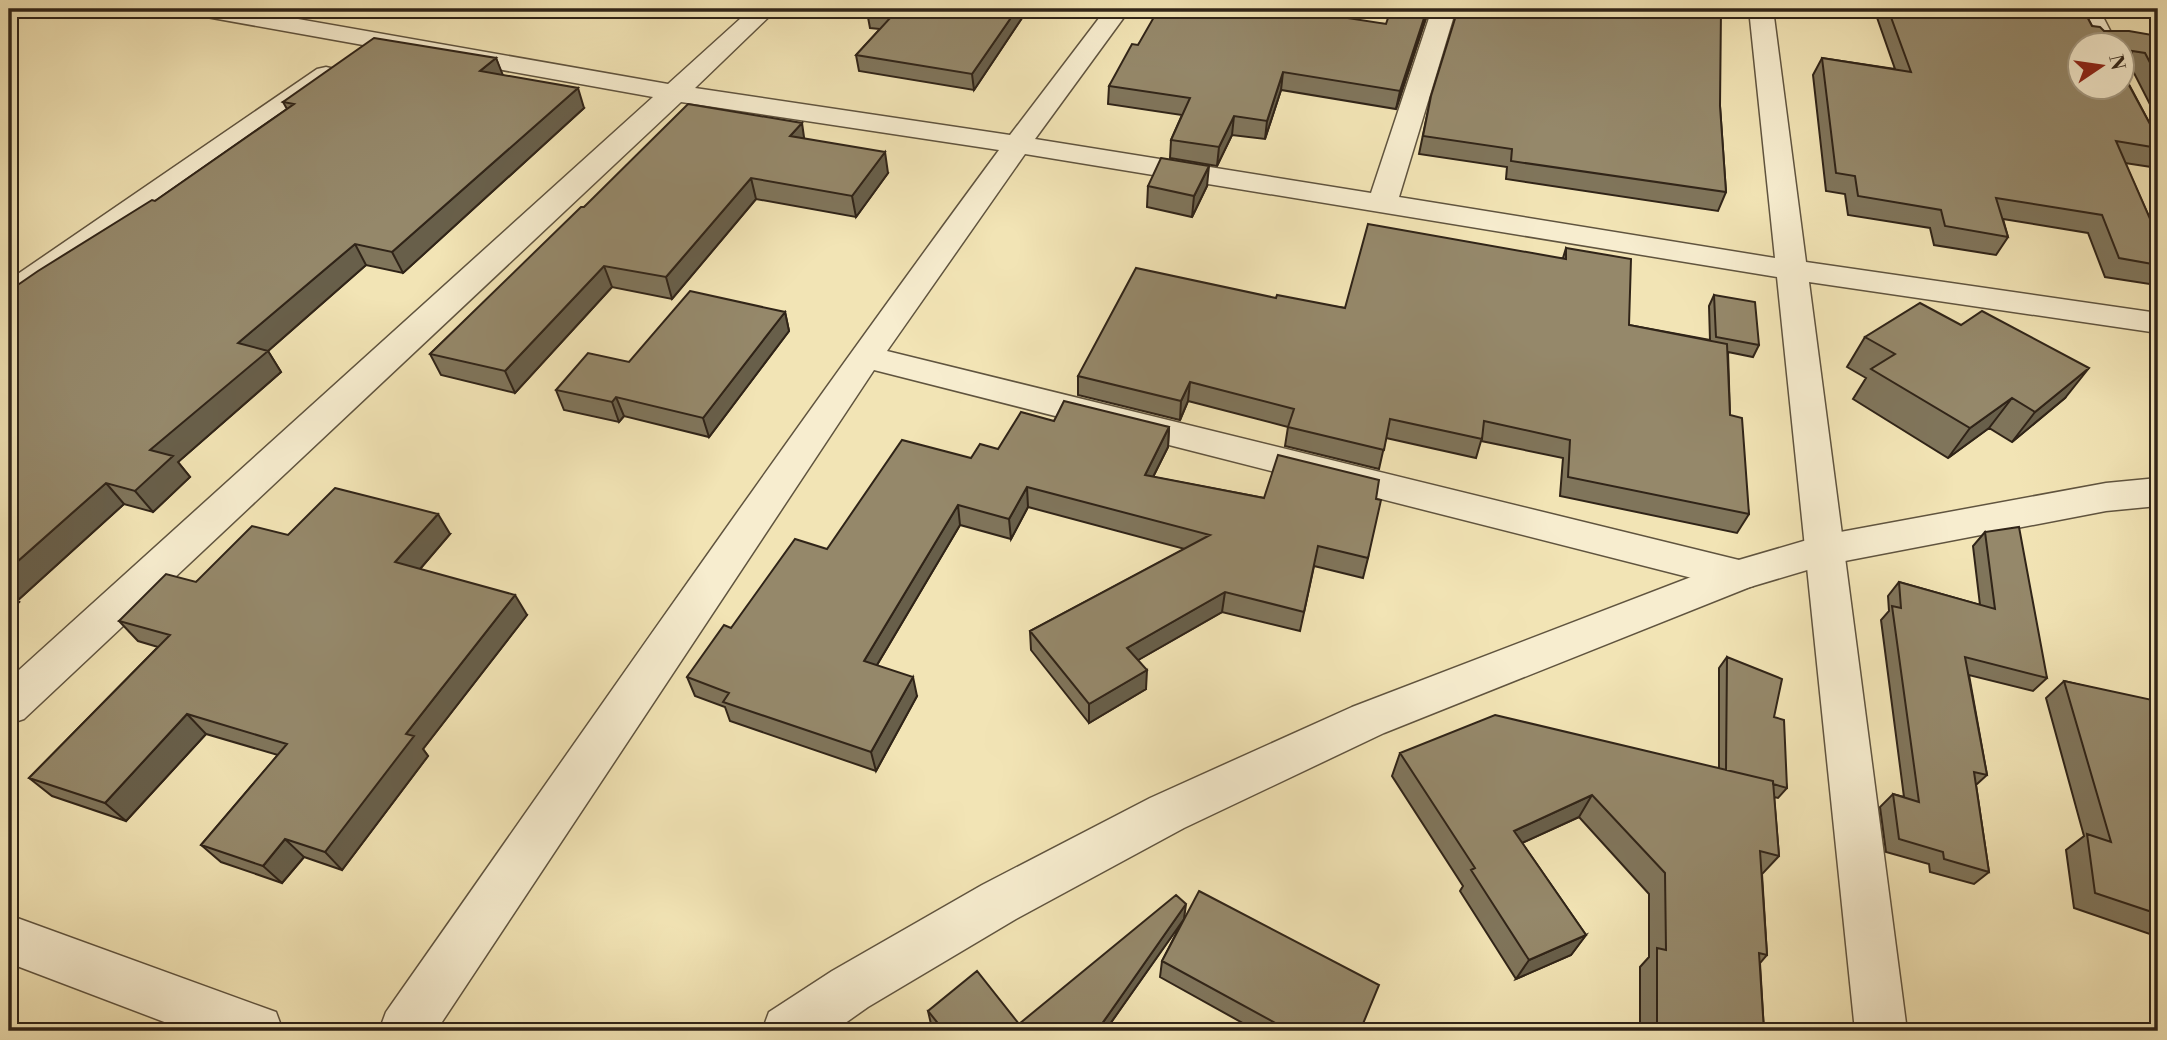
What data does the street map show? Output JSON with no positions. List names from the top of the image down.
{
  "north": "right"
}
